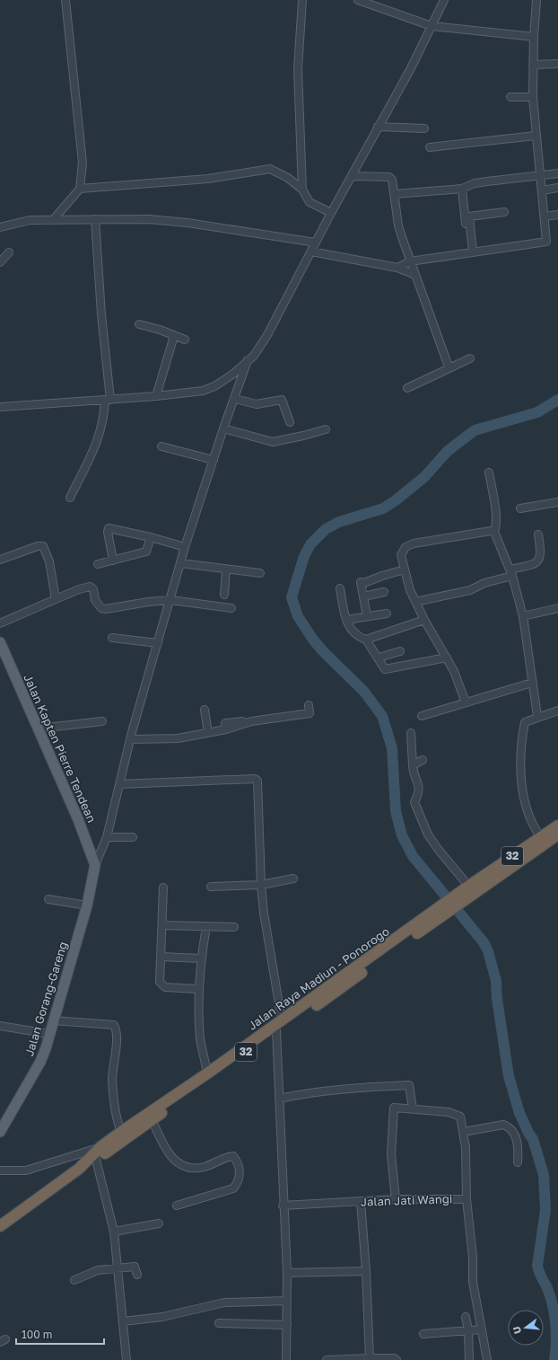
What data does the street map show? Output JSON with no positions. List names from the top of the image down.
{
  "streets": {
    "highway": ["32", "Jalan Raya Madiun - Ponorogo"],
    "main road": ["Jalan Kapten Pierre Tendean", "Jalan Gorang-Gareng"],
    "street": ["Jalan Jati Wangi"]
  },
  "crossings": [
    ["Jalan Kapten Pierre Tendean", "Jalan Gorang-Gareng"]
  ],
  "scale_bar": "100 m",
  "north": "left"
}
